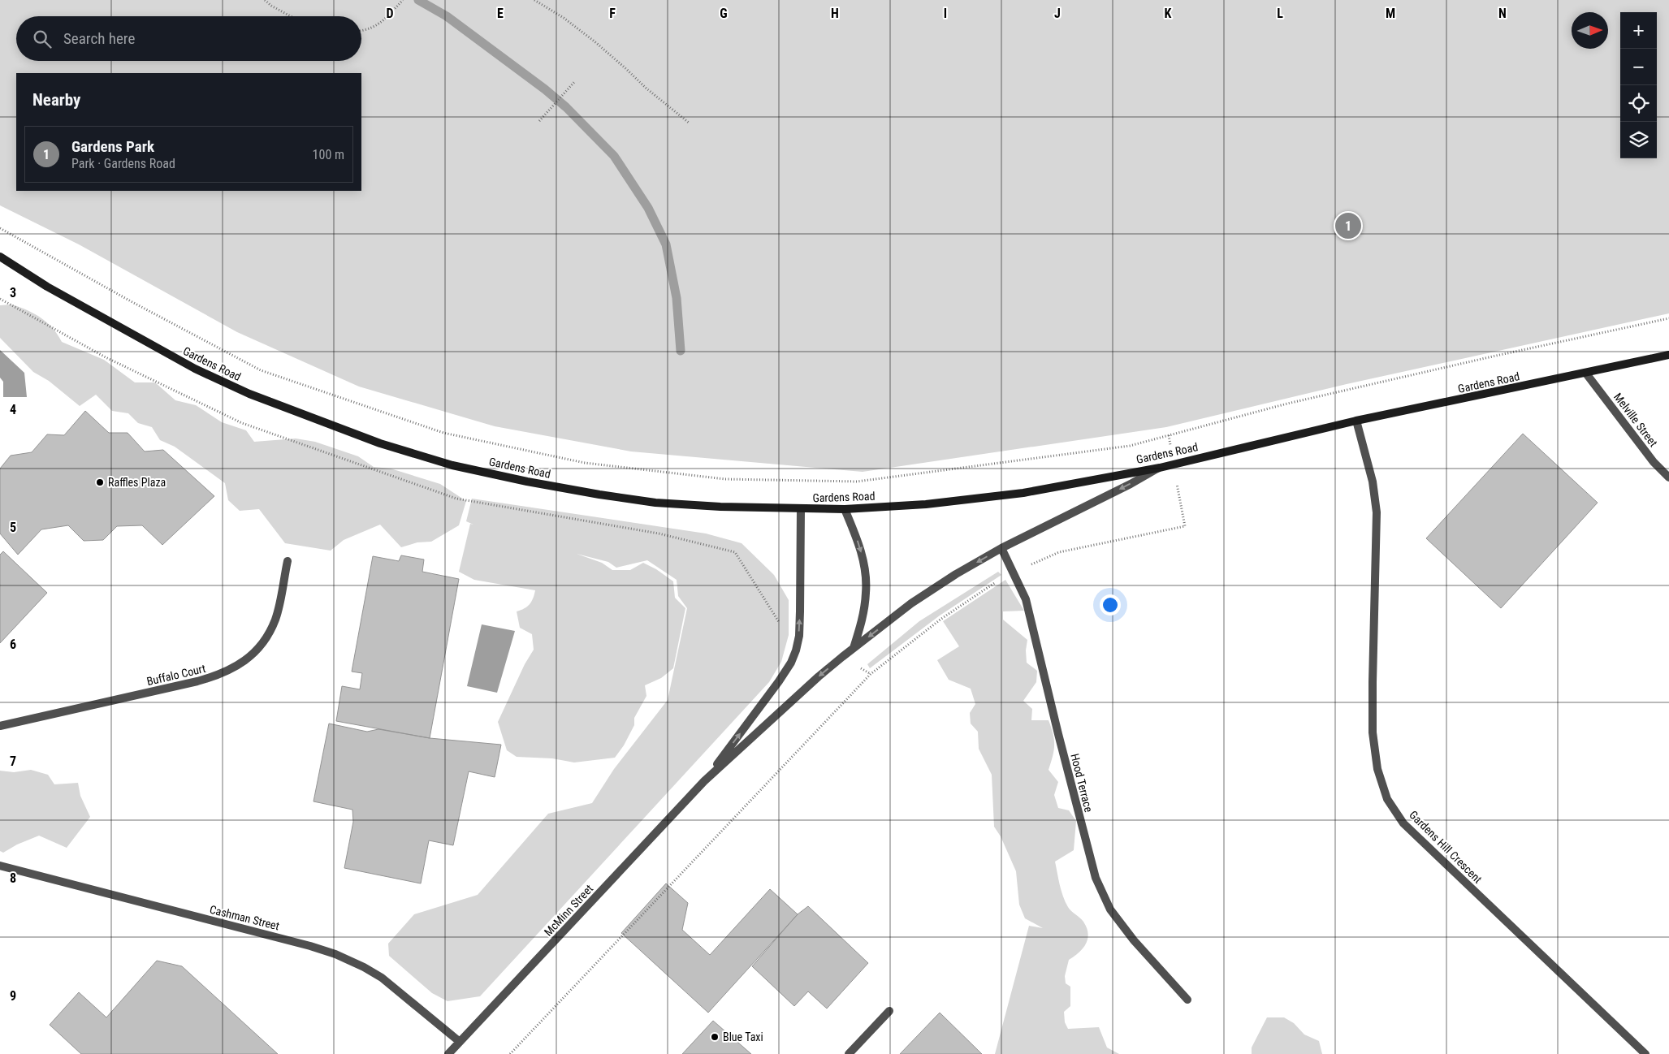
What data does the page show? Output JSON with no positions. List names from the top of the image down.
{
  "streets": {
    "street": [
      "Gardens Road",
      "Melville Street",
      "Buffalo Court",
      "Hood Terrace",
      "Gardens Hill Crescent",
      "McMinn Street",
      "Cashman Street"
    ]
  },
  "crossings": [
    ["Gardens Road", "Melville Street"],
    ["Gardens Road", "Gardens Hill Crescent"],
    ["McMinn Street", "Cashman Street"]
  ],
  "places": ["Raffles Plaza", "Blue Taxi"],
  "north": "right",
  "page": {
    "map_buttons": ["+", "−"],
    "search": "Search here",
    "heading": "Nearby",
    "list": [
      {
        "mark": "1",
        "name": "Gardens Park",
        "note": "Park · Gardens Road",
        "value": "100 m"
      }
    ],
    "pins": "1"
  },
  "grid": {
    "columns": [
      "D",
      "E",
      "F",
      "G",
      "H",
      "I",
      "J",
      "K",
      "L",
      "M",
      "N"
    ],
    "rows": [
      "3",
      "4",
      "5",
      "6",
      "7",
      "8",
      "9"
    ]
  }
}
